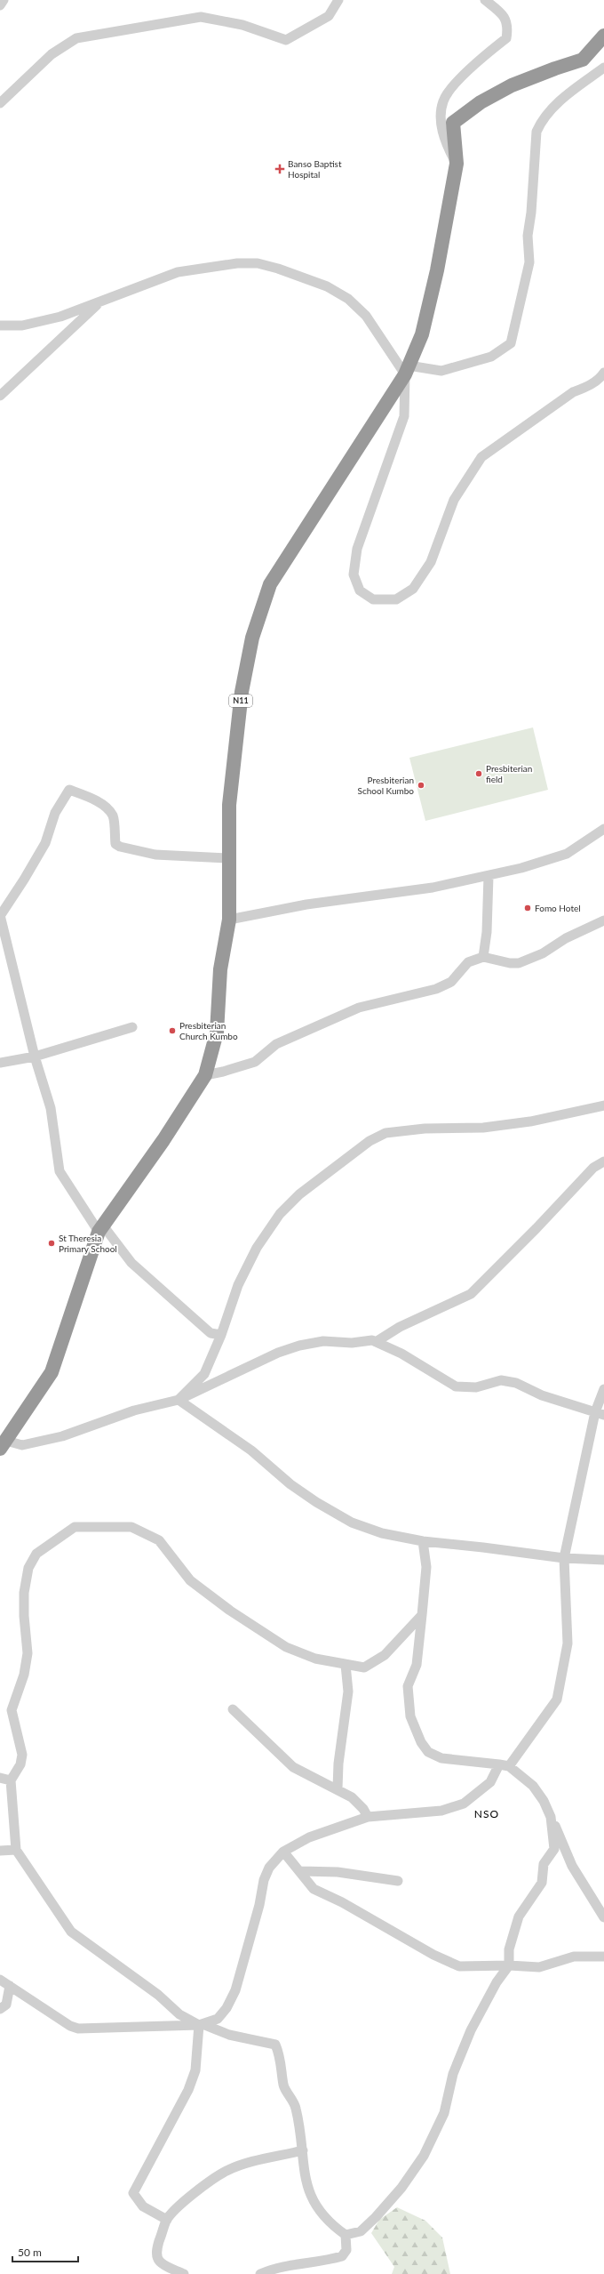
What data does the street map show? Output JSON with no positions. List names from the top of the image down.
{
  "streets": {
    "highway": ["N11"]
  },
  "districts": ["NSO"],
  "places": {
    "health": ["Banso Baptist Hospital"],
    "other": [
      "Presbiterian field",
      "Presbiterian School Kumbo",
      "Fomo Hotel",
      "Presbiterian Church Kumbo",
      "St Theresia Primary School"
    ]
  },
  "scale_bar": "50 m"
}
